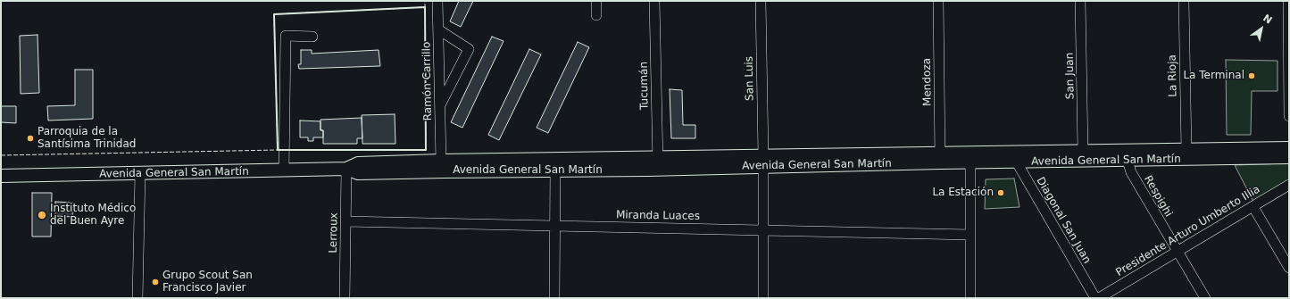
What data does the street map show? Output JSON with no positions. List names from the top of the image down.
{
  "streets": {
    "main road": ["Avenida General San Martín"],
    "street": [
      "San Juan",
      "La Rioja",
      "San Luis",
      "Ramón Carrillo",
      "Mendoza",
      "Tucumán",
      "Respighi",
      "Miranda Luaces",
      "Diagonal San Juan",
      "Presidente Arturo Umberto Illia",
      "Lerroux"
    ]
  },
  "crossings": [
    ["San Juan", "Avenida General San Martín"],
    ["La Rioja", "Avenida General San Martín"],
    ["San Luis", "Avenida General San Martín"],
    ["San Luis", "Miranda Luaces"],
    ["Ramón Carrillo", "Avenida General San Martín"],
    ["Mendoza", "Avenida General San Martín"],
    ["Tucumán", "Avenida General San Martín"],
    ["Avenida General San Martín", "Respighi"],
    ["Avenida General San Martín", "Diagonal San Juan"],
    ["Avenida General San Martín", "Lerroux"],
    ["Respighi", "Presidente Arturo Umberto Illia"],
    ["Miranda Luaces", "Lerroux"]
  ],
  "places": [
    "La Terminal",
    "Parroquia de la Santísima Trinidad",
    "La Estación",
    "Instituto Médico del Buen Ayre",
    "Grupo Scout San Francisco Javier"
  ],
  "north": "top right"
}
